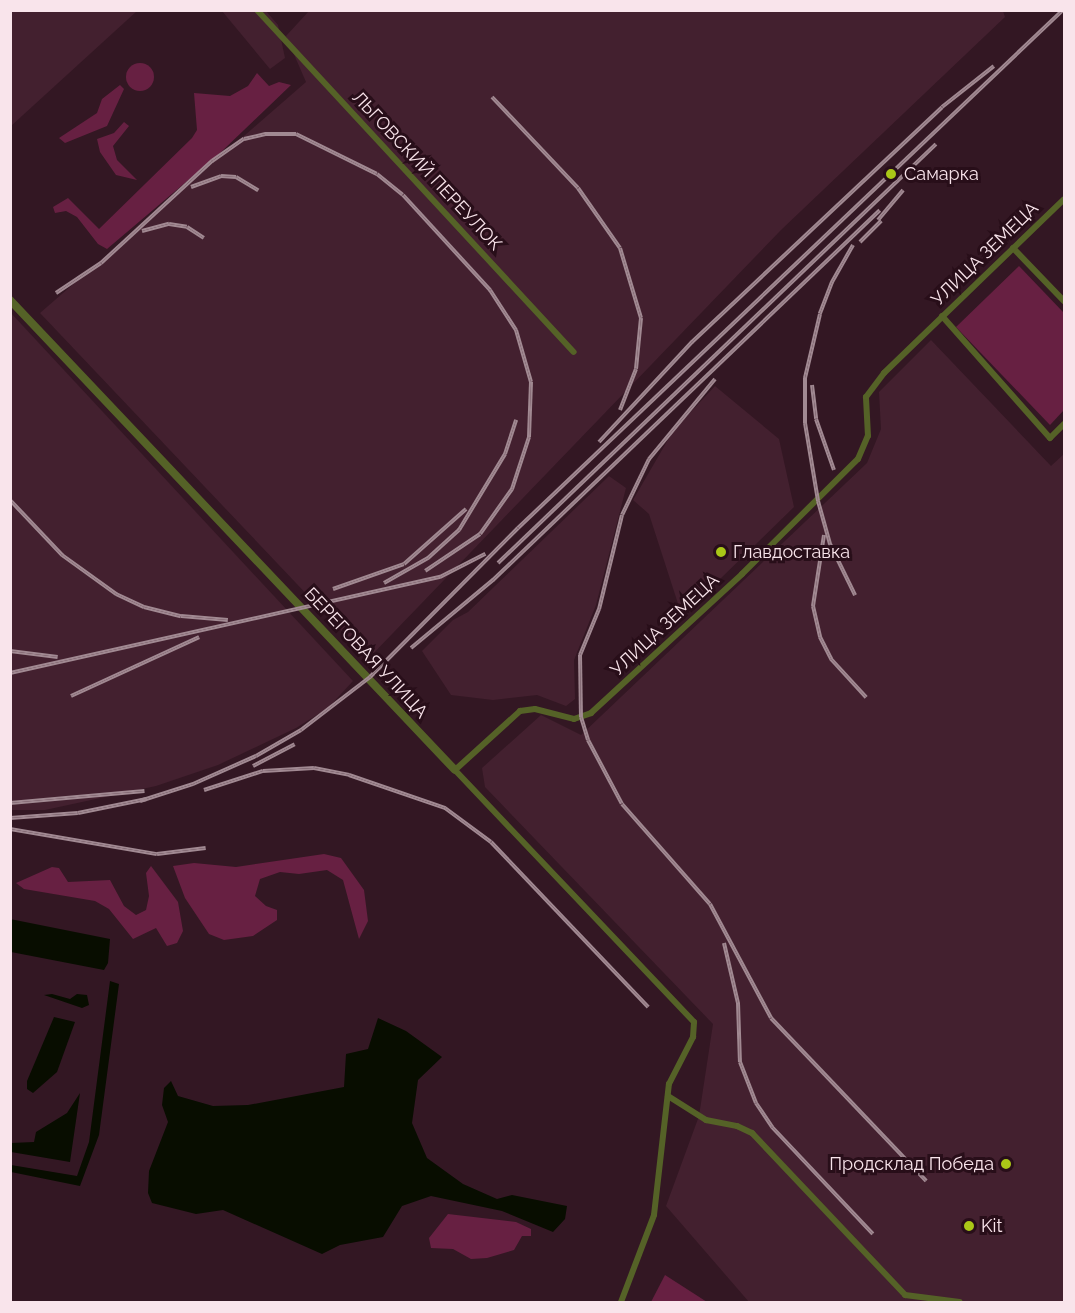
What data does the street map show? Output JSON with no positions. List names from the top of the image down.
{
  "streets": {
    "street": ["ЛЬГОВСКИЙ ПЕРЕУЛОК", "УЛИЦА ЗЕМЕЦА", "БЕРЕГОВАЯ УЛИЦА"]
  },
  "crossings": [
    ["УЛИЦА ЗЕМЕЦА", "БЕРЕГОВАЯ УЛИЦА"]
  ],
  "places": [
    "Самарка",
    "Главдоставка",
    "Продсклад Победа",
    "Kit"
  ]
}
